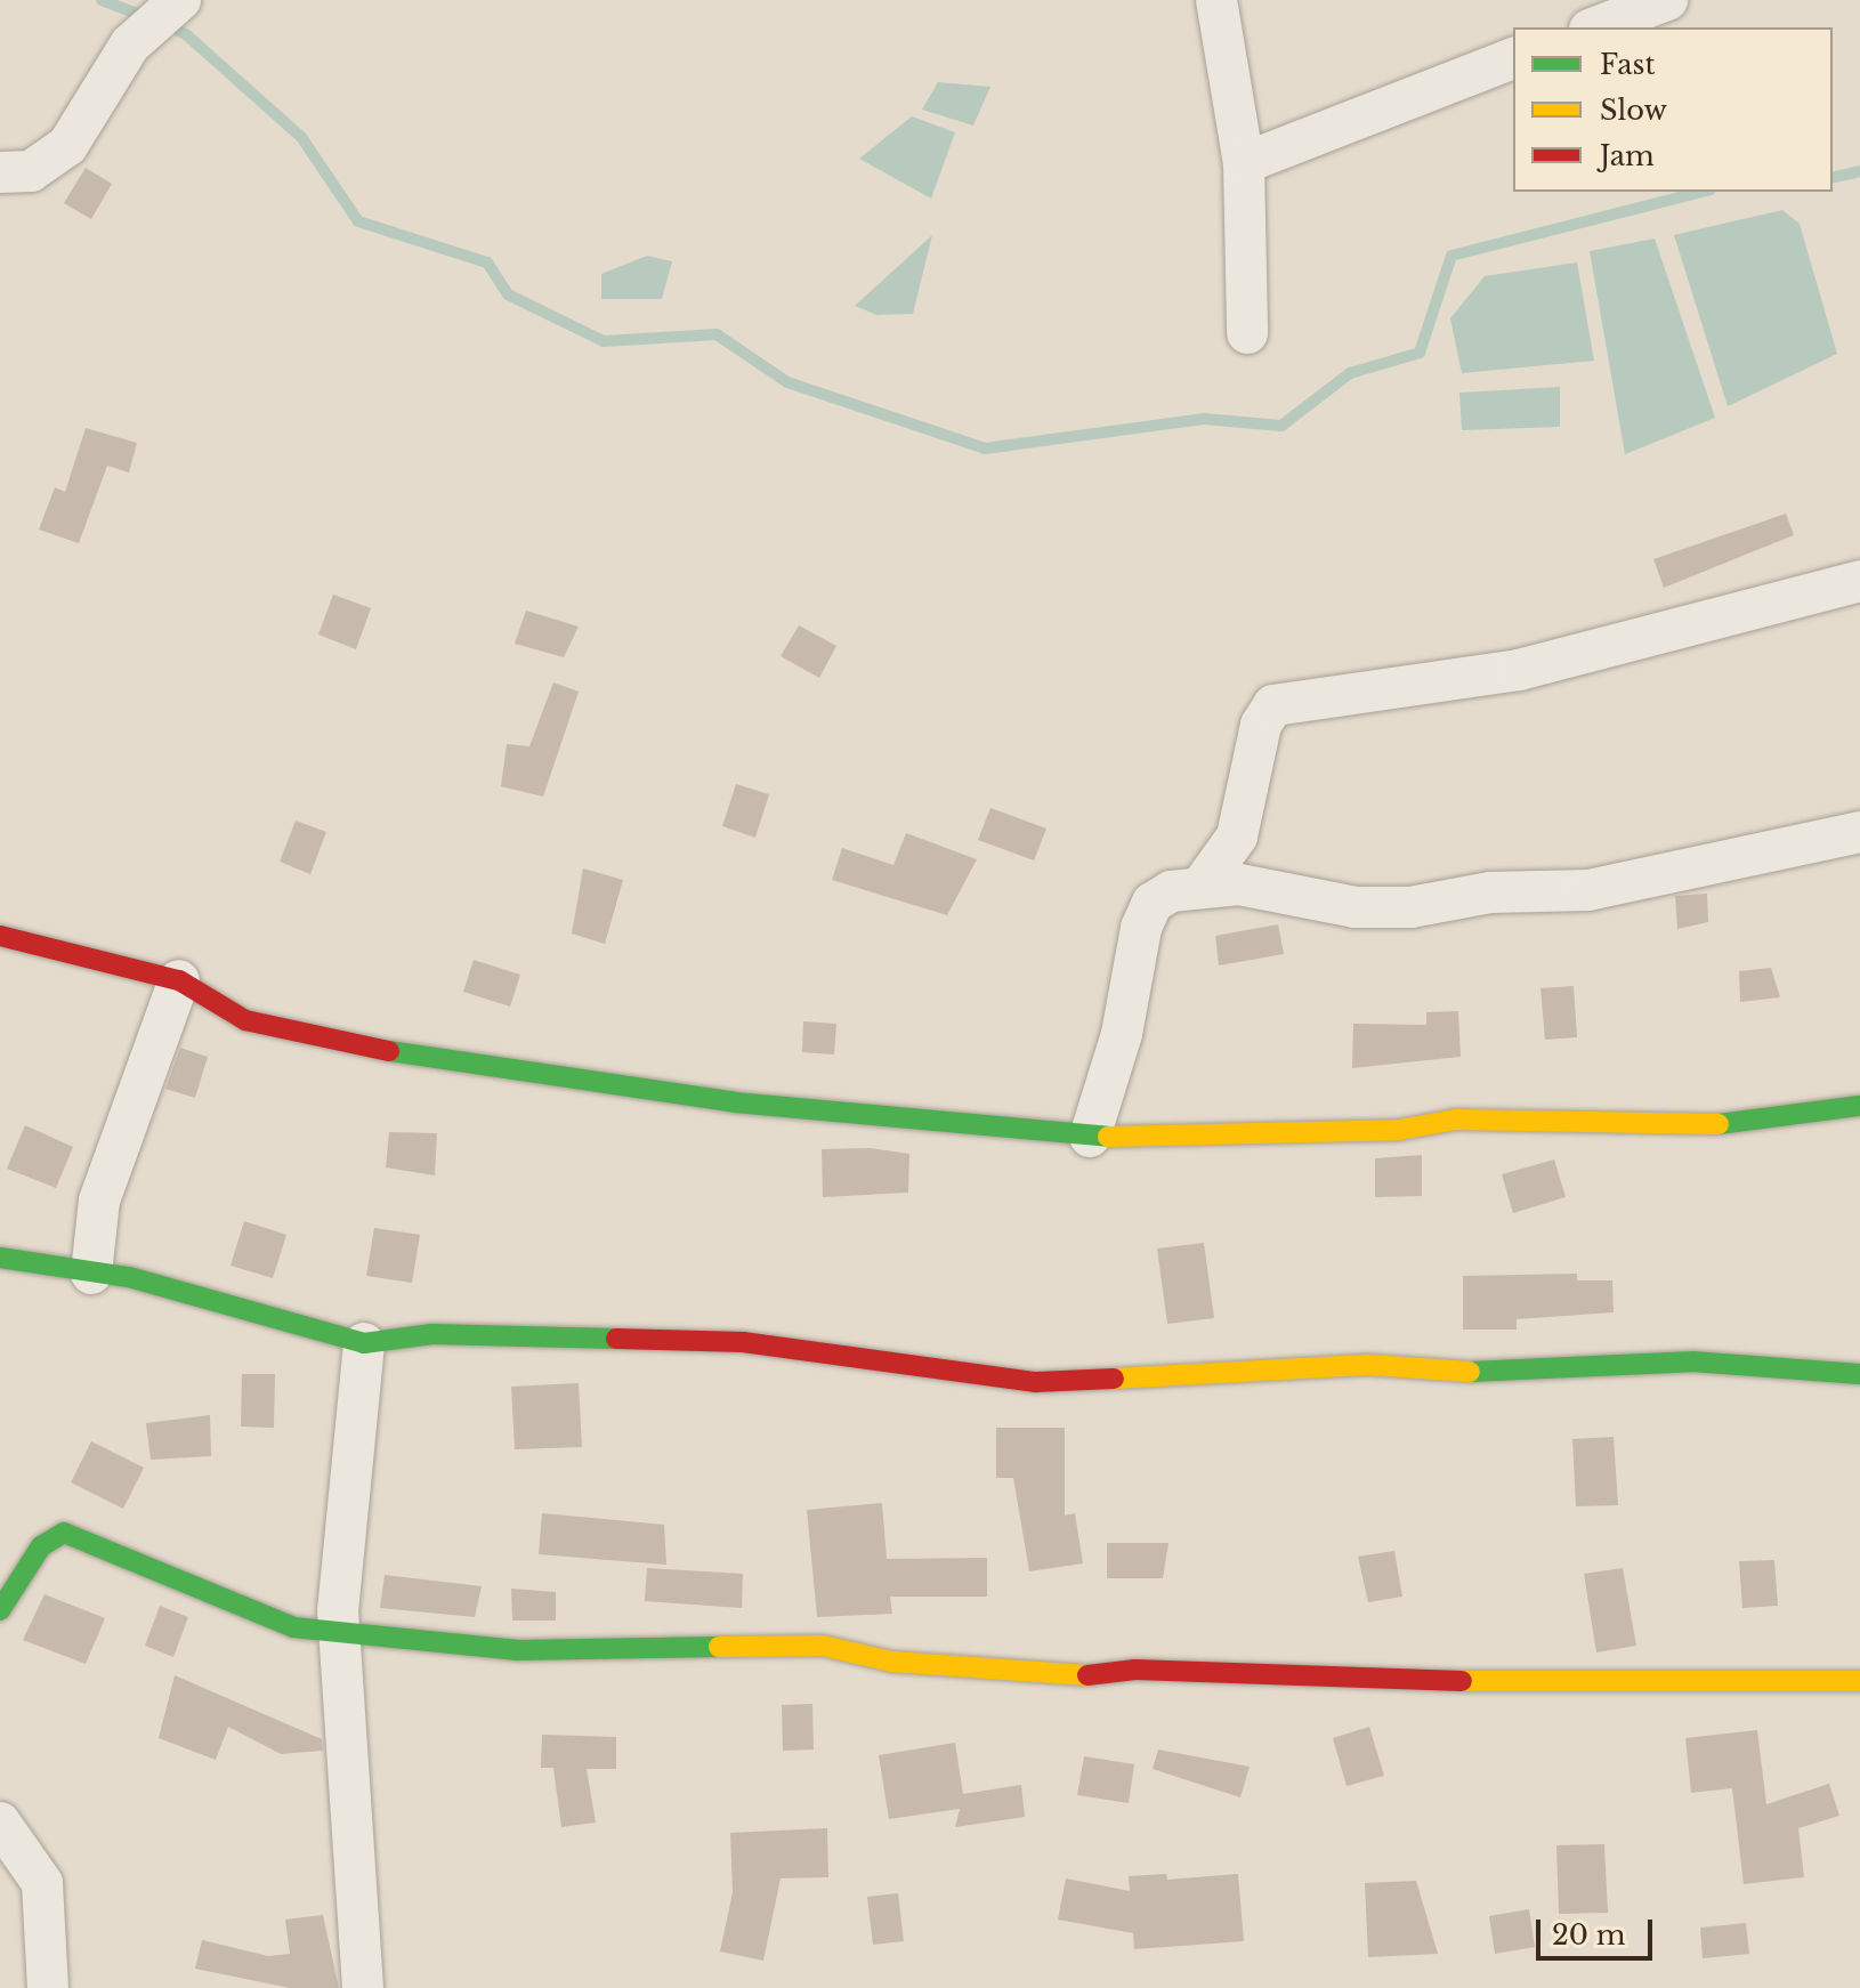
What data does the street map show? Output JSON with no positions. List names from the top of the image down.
{
  "legend": ["Fast", "Slow", "Jam"],
  "scale_bar": "20 m"
}
